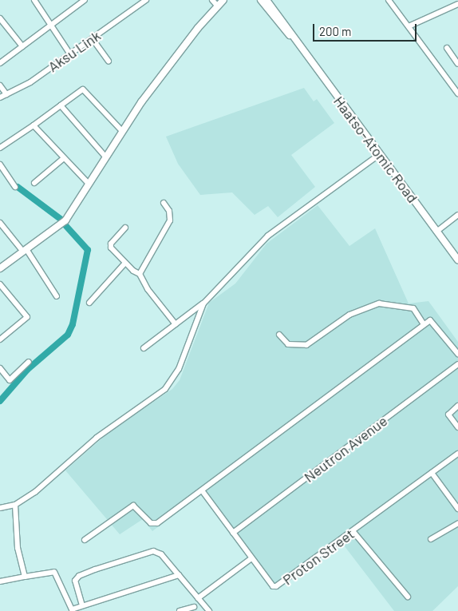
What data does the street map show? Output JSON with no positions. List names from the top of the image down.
{
  "streets": {
    "main road": ["Haatso-Atomic Road"],
    "street": ["Aksu Link", "Neutron Avenue", "Proton Street"]
  },
  "crossings": [
    ["Neutron Avenue", "Proton Street"]
  ],
  "scale_bar": "200 m"
}
